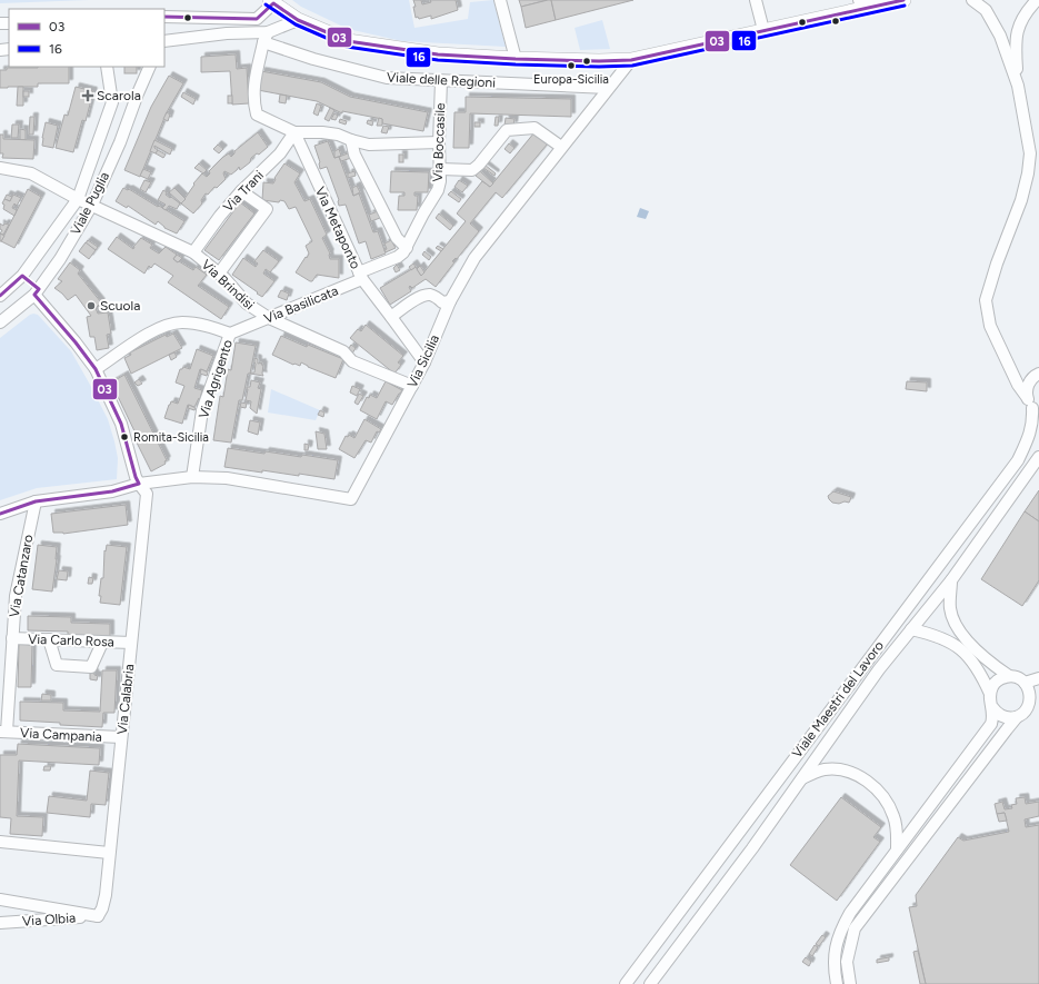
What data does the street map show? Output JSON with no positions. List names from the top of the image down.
{
  "streets": {
    "street": [
      "Viale delle Regioni",
      "Via Boccasile",
      "Via Trani",
      "Viale Puglia",
      "Via Metaponto",
      "Via Brindisi",
      "Via Basilicata",
      "Via Sicilia",
      "Via Agrigento",
      "Via Catanzaro",
      "Via Carlo Rosa",
      "Via Calabria",
      "Viale Maestri del Lavoro",
      "Via Campania",
      "Via Olbia"
    ]
  },
  "crossings": [
    ["Viale delle Regioni", "Via Boccasile"],
    ["Viale delle Regioni", "Via Sicilia"],
    ["Via Boccasile", "Via Metaponto"],
    ["Via Boccasile", "Via Basilicata"],
    ["Via Trani", "Via Metaponto"],
    ["Via Trani", "Via Brindisi"],
    ["Viale Puglia", "Via Brindisi"],
    ["Viale Puglia", "Via Calabria"],
    ["Via Metaponto", "Via Basilicata"],
    ["Via Metaponto", "Via Sicilia"],
    ["Via Brindisi", "Via Basilicata"],
    ["Via Brindisi", "Via Sicilia"],
    ["Via Basilicata", "Via Agrigento"],
    ["Via Sicilia", "Via Agrigento"],
    ["Via Sicilia", "Via Catanzaro"],
    ["Via Sicilia", "Via Calabria"],
    ["Via Catanzaro", "Via Carlo Rosa"],
    ["Via Catanzaro", "Via Campania"],
    ["Via Carlo Rosa", "Via Calabria"],
    ["Via Calabria", "Via Campania"],
    ["Via Calabria", "Via Olbia"]
  ],
  "places": {
    "other": ["Europa-Sicilia", "Scuola", "Romita-Sicilia"],
    "health": ["Scarola"]
  },
  "lines": ["transit line 03", "transit line 16"],
  "legend": ["03", "16"]
}
